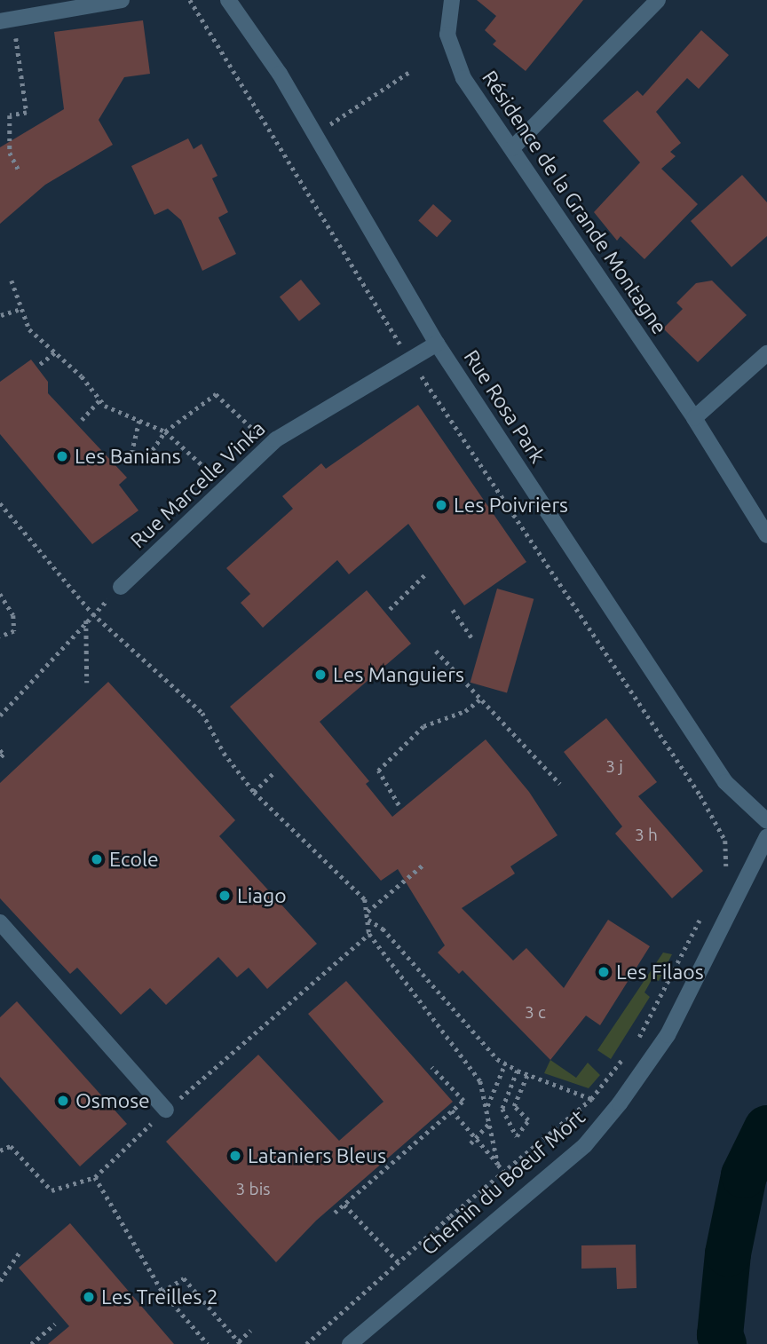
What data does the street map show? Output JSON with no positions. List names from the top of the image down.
{
  "streets": {
    "street": [
      "Résidence de la Grande Montagne",
      "Rue Rosa Park",
      "Rue Marcelle Vinka",
      "Chemin du Boeuf Mort"
    ]
  },
  "crossings": [
    ["Rue Rosa Park", "Rue Marcelle Vinka"]
  ],
  "places": [
    "Les Banians",
    "Les Poivriers",
    "Les Manguiers",
    "Ecole",
    "Liago",
    "Les Filaos",
    "Osmose",
    "Lataniers Bleus",
    "Les Treilles 2"
  ],
  "house_numbers": [
    "3 j",
    "3 h",
    "3 c",
    "3 bis"
  ]
}
